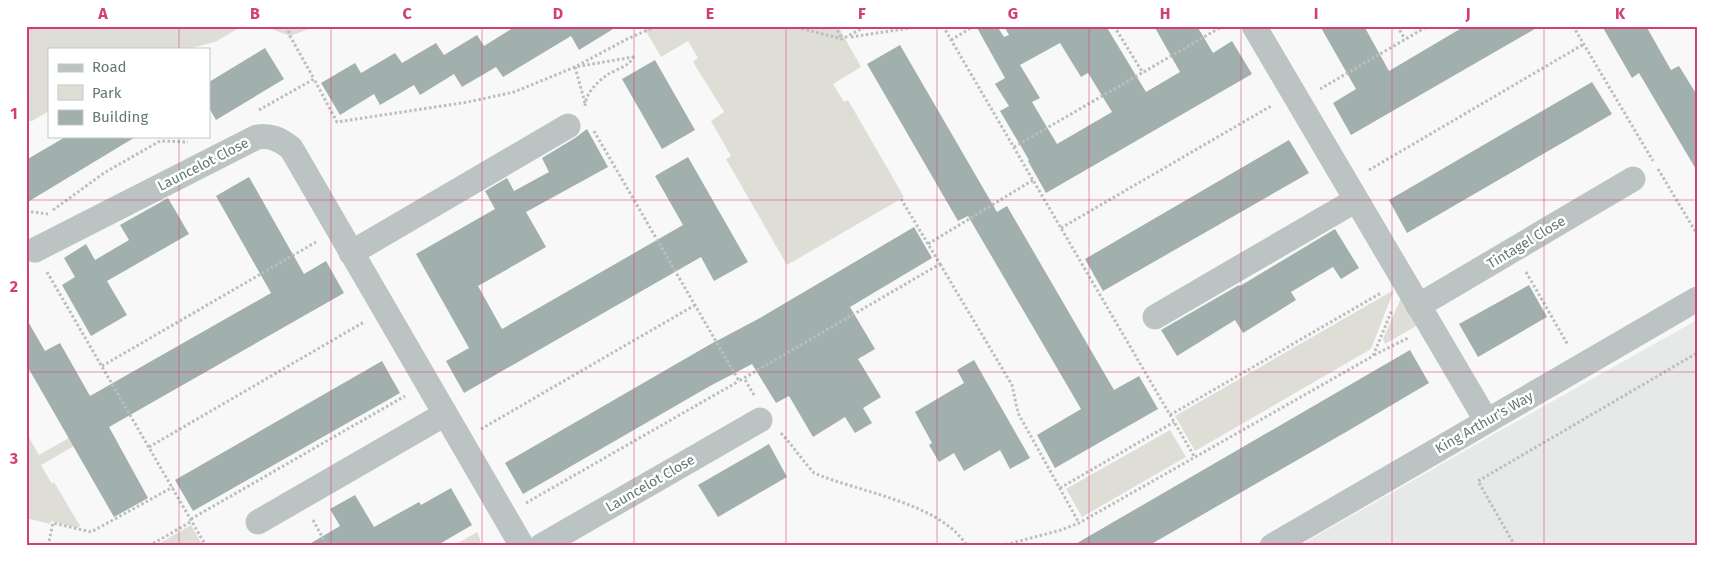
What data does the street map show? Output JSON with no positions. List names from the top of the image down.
{
  "streets": {
    "street": ["Launcelot Close", "Tintagel Close", "King Arthur's Way"]
  },
  "legend": ["Road", "Park", "Building"],
  "grid": {
    "columns": [
      "A",
      "B",
      "C",
      "D",
      "E",
      "F",
      "G",
      "H",
      "I",
      "J",
      "K"
    ],
    "rows": ["1", "2", "3"]
  }
}
